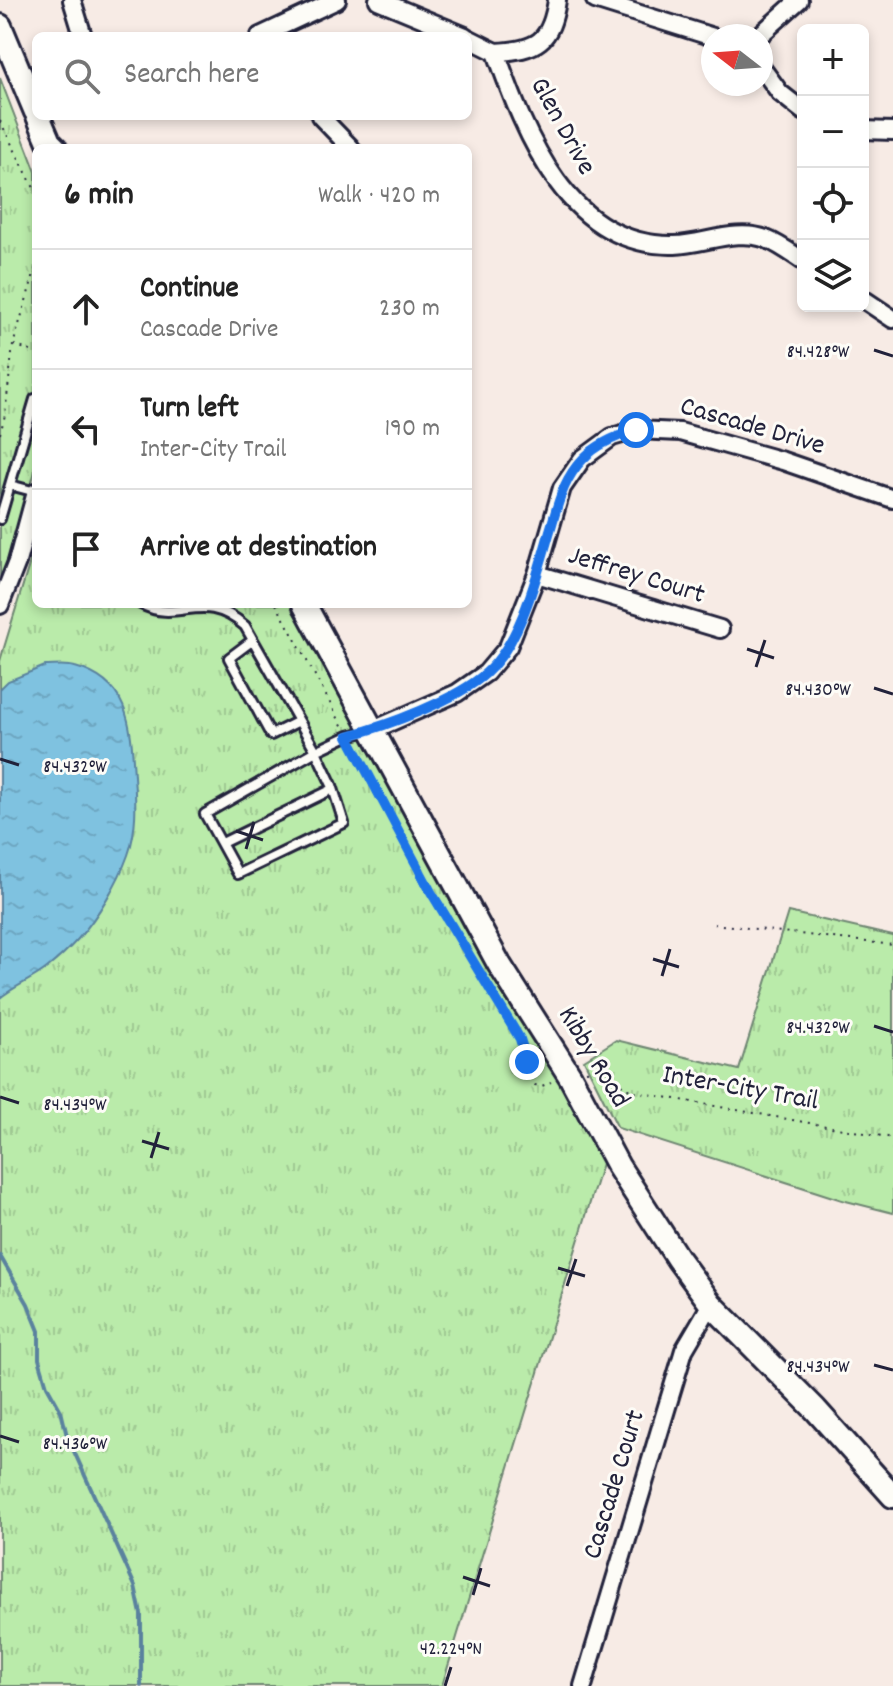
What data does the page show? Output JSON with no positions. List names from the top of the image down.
{
  "streets": {
    "main road": ["Kibby Road"],
    "street": [
      "Glen Drive",
      "Cascade Drive",
      "Jeffrey Court",
      "Cascade Court"
    ],
    "path": ["Inter-City Trail"]
  },
  "crossings": [
    ["Cascade Drive", "Jeffrey Court"],
    ["Cascade Drive", "Kibby Road"],
    ["Kibby Road", "Cascade Court"]
  ],
  "north": "left",
  "page": {
    "map_buttons": ["+", "−"],
    "search": "Search here",
    "heading": ["6 min", "Walk · 420 m"],
    "list": [
      ["Continue", "Cascade Drive", "230 m"],
      ["Turn left", "Inter-City Trail", "190 m"],
      "Arrive at destination"
    ]
  },
  "coordinates": [
    "84.428°W",
    "84.430°W",
    "84.432°W",
    "84.434°W",
    "84.436°W",
    "42.224°N"
  ]
}
